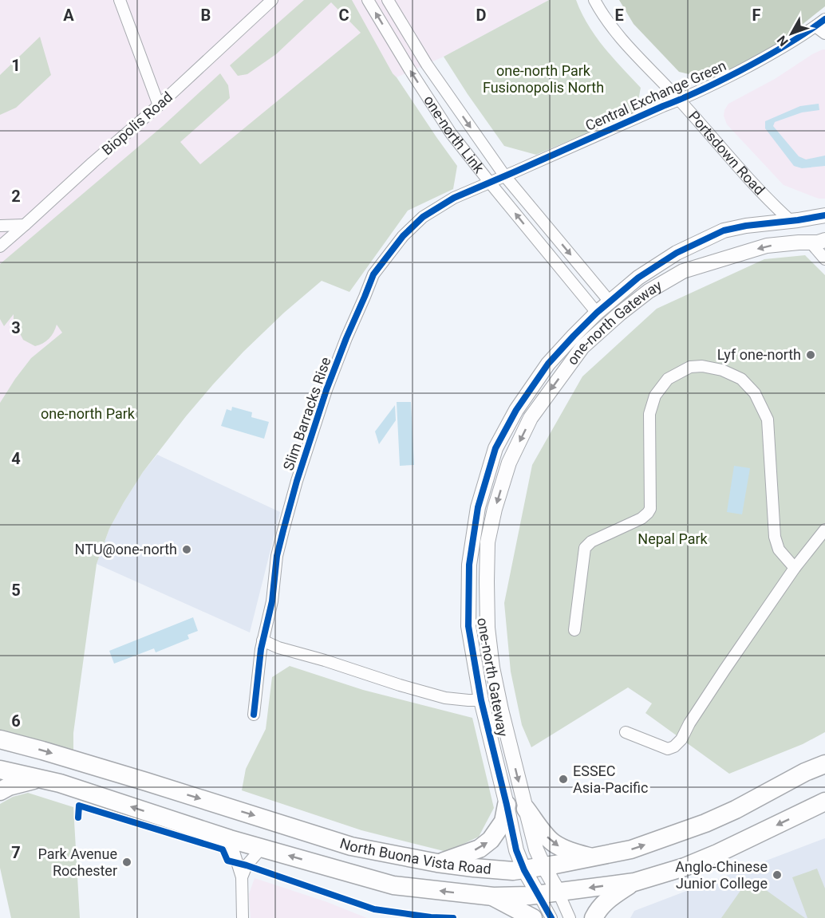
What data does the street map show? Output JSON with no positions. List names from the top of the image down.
{
  "streets": {
    "main road": ["North Buona Vista Road"],
    "street": [
      "Central Exchange Green",
      "Biopolis Road",
      "one-north Link",
      "Portsdown Road",
      "one-north Gateway",
      "Slim Barracks Rise"
    ]
  },
  "crossings": [
    ["Central Exchange Green", "one-north Link"],
    ["Central Exchange Green", "Portsdown Road"],
    ["Central Exchange Green", "Slim Barracks Rise"],
    ["one-north Link", "one-north Gateway"],
    ["one-north Link", "Slim Barracks Rise"],
    ["Portsdown Road", "one-north Gateway"],
    ["one-north Gateway", "North Buona Vista Road"]
  ],
  "parks": ["one-north Park Fusionopolis North", "one-north Park", "Nepal Park"],
  "places": [
    "Lyf one-north",
    "NTU@one-north",
    "ESSEC Asia-Pacific",
    "Park Avenue Rochester",
    "Anglo-Chinese Junior College"
  ],
  "north": "bottom left",
  "grid": {
    "columns": [
      "A",
      "B",
      "C",
      "D",
      "E",
      "F"
    ],
    "rows": [
      "1",
      "2",
      "3",
      "4",
      "5",
      "6",
      "7"
    ]
  }
}
